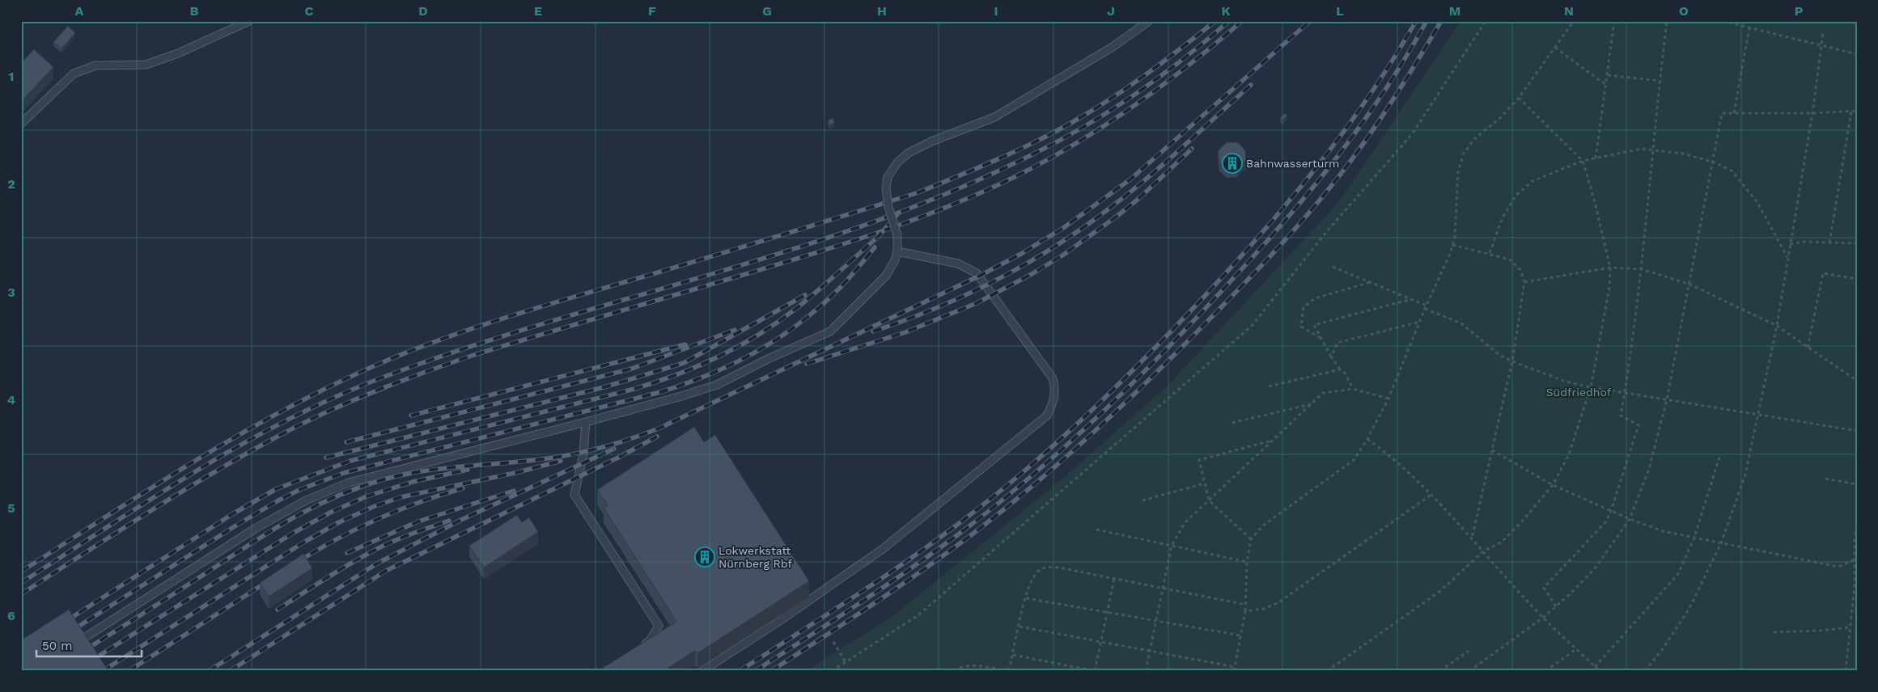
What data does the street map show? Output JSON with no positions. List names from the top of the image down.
{
  "parks": ["Südfriedhof"],
  "places": {
    "building": ["Bahnwasserturm", "Lokwerkstatt Nürnberg Rbf"]
  },
  "scale_bar": "50 m",
  "grid": {
    "columns": [
      "A",
      "B",
      "C",
      "D",
      "E",
      "F",
      "G",
      "H",
      "I",
      "J",
      "K",
      "L",
      "M",
      "N",
      "O",
      "P"
    ],
    "rows": [
      "1",
      "2",
      "3",
      "4",
      "5",
      "6"
    ]
  }
}
